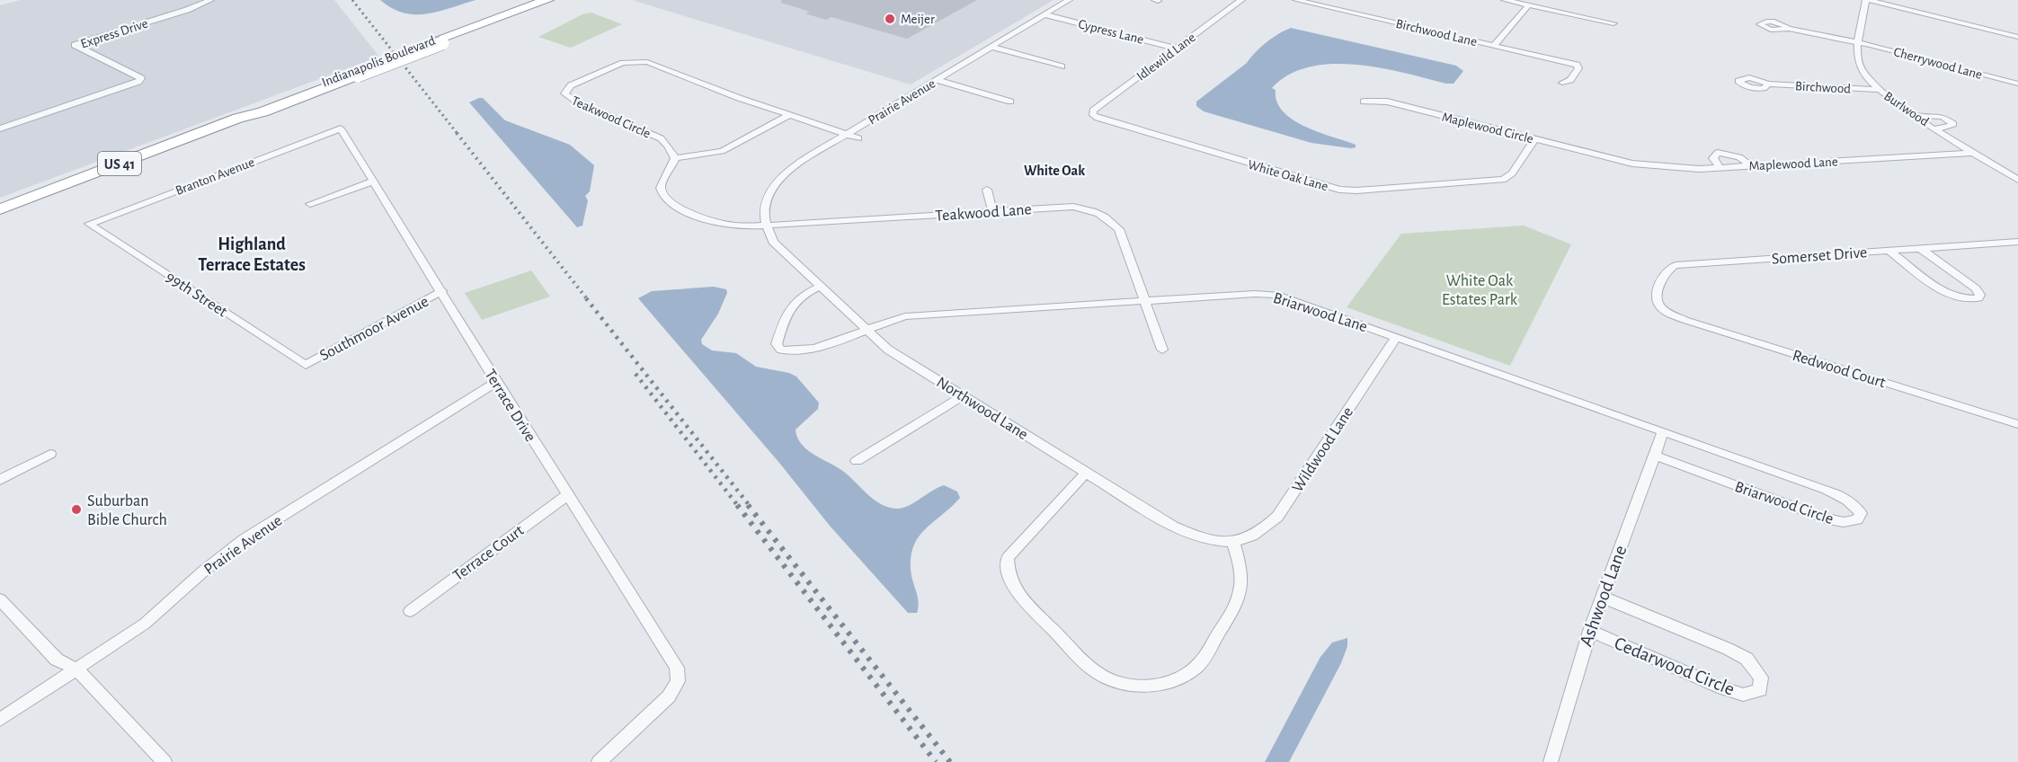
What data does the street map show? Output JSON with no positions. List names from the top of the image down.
{
  "streets": {
    "highway": ["Indianapolis Boulevard", "US 41"],
    "street": [
      "Cypress Lane",
      "Birchwood Lane",
      "Express Drive",
      "Idlewild Lane",
      "Cherrywood Lane",
      "Birchwood",
      "Prairie Avenue",
      "Burlwood",
      "Teakwood Circle",
      "Maplewood Circle",
      "Maplewood Lane",
      "White Oak Lane",
      "Branton Avenue",
      "Teakwood Lane",
      "Somerset Drive",
      "99th Street",
      "Briarwood Lane",
      "Southmoor Avenue",
      "Redwood Court",
      "Terrace Drive",
      "Northwood Lane",
      "Wildwood Lane",
      "Briarwood Circle",
      "Terrace Court",
      "Ashwood Lane",
      "Cedarwood Circle"
    ]
  },
  "crossings": [
    ["Cypress Lane", "Idlewild Lane"],
    ["Cypress Lane", "Prairie Avenue"],
    ["Idlewild Lane", "White Oak Lane"],
    ["Cherrywood Lane", "Burlwood"],
    ["Birchwood", "Burlwood"],
    ["Prairie Avenue", "Teakwood Circle"],
    ["Prairie Avenue", "Teakwood Lane"],
    ["Prairie Avenue", "Terrace Drive"],
    ["Prairie Avenue", "Northwood Lane"],
    ["Burlwood", "Maplewood Lane"],
    ["Maplewood Circle", "Maplewood Lane"],
    ["Maplewood Circle", "White Oak Lane"],
    ["Branton Avenue", "99th Street"],
    ["Branton Avenue", "Terrace Drive"],
    ["Teakwood Lane", "Briarwood Lane"],
    ["Teakwood Lane", "Northwood Lane"],
    ["Somerset Drive", "Redwood Court"],
    ["99th Street", "Southmoor Avenue"],
    ["Briarwood Lane", "Northwood Lane"],
    ["Briarwood Lane", "Wildwood Lane"],
    ["Briarwood Lane", "Briarwood Circle"],
    ["Briarwood Lane", "Ashwood Lane"],
    ["Southmoor Avenue", "Terrace Drive"],
    ["Terrace Drive", "Terrace Court"],
    ["Northwood Lane", "Wildwood Lane"],
    ["Briarwood Circle", "Ashwood Lane"],
    ["Ashwood Lane", "Cedarwood Circle"]
  ],
  "districts": ["White Oak", "Highland Terrace Estates"],
  "parks": ["White Oak Estates Park"],
  "places": ["Meijer", "Suburban Bible Church"]
}
